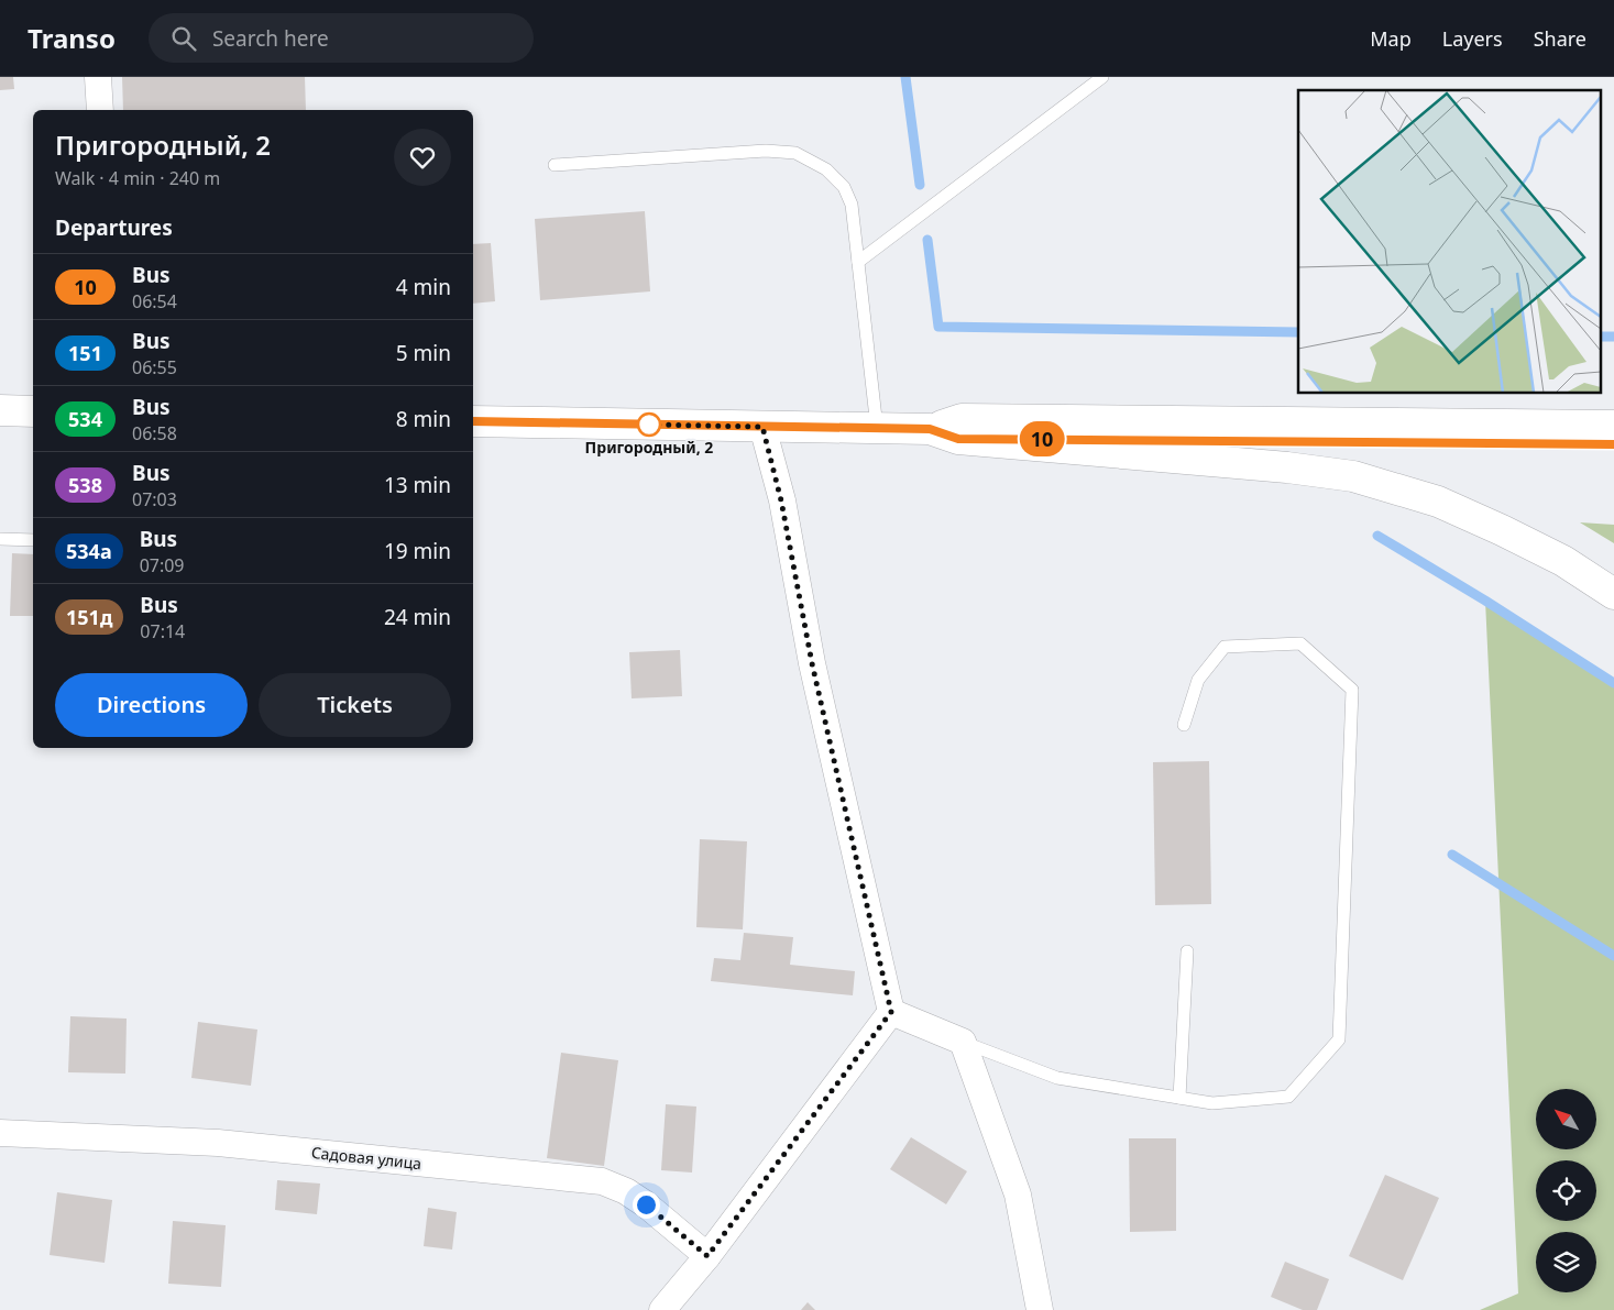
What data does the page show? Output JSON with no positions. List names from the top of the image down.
{
  "streets": {
    "street": ["Садовая улица"]
  },
  "places": ["Пригородный, 2"],
  "lines": ["bus line 10"],
  "north": "top left",
  "page": {
    "header": "Transo",
    "search": "Search here",
    "nav": ["Map", "Layers", "Share"],
    "on_map": "10",
    "heading": [
      ["Пригородный, 2", "Walk · 4 min · 240 m"],
      "Departures"
    ],
    "list": [
      {
        "mark": "10",
        "name": "Bus",
        "note": "06:54",
        "value": "4 min"
      },
      {
        "mark": "151",
        "name": "Bus",
        "note": "06:55",
        "value": "5 min"
      },
      {
        "mark": "534",
        "name": "Bus",
        "note": "06:58",
        "value": "8 min"
      },
      {
        "mark": "538",
        "name": "Bus",
        "note": "07:03",
        "value": "13 min"
      },
      {
        "mark": "534а",
        "name": "Bus",
        "note": "07:09",
        "value": "19 min"
      },
      {
        "mark": "151д",
        "name": "Bus",
        "note": "07:14",
        "value": "24 min"
      }
    ],
    "buttons": ["Directions", "Tickets"]
  }
}
